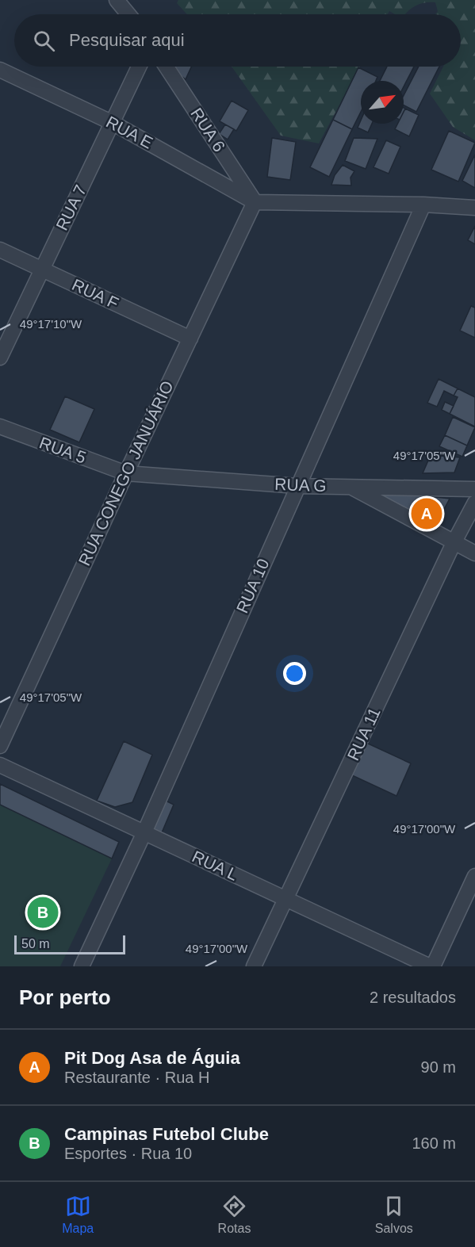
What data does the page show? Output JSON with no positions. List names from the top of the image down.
{
  "streets": {
    "street": [
      "RUA 6",
      "RUA E",
      "RUA 7",
      "RUA F",
      "RUA 5",
      "RUA CONEGO JANUÁRIO",
      "RUA G",
      "RUA 10",
      "RUA 11",
      "RUA L"
    ]
  },
  "crossings": [
    ["RUA 6", "RUA E"],
    ["RUA 6", "RUA CONEGO JANUÁRIO"],
    ["RUA E", "RUA 7"],
    ["RUA E", "RUA CONEGO JANUÁRIO"],
    ["RUA 7", "RUA F"],
    ["RUA F", "RUA CONEGO JANUÁRIO"],
    ["RUA 5", "RUA CONEGO JANUÁRIO"],
    ["RUA 5", "RUA G"],
    ["RUA CONEGO JANUÁRIO", "RUA G"],
    ["RUA G", "RUA 10"],
    ["RUA 10", "RUA L"],
    ["RUA 11", "RUA L"]
  ],
  "scale_bar": "50 m",
  "north": "top right",
  "page": {
    "search": "Pesquisar aqui",
    "pins": ["A", "B"],
    "scale": "50 m",
    "heading": ["Por perto", "2 resultados"],
    "list": [
      {
        "mark": "A",
        "name": "Pit Dog Asa de Águia",
        "note": "Restaurante · Rua H",
        "value": "90 m"
      },
      {
        "mark": "B",
        "name": "Campinas Futebol Clube",
        "note": "Esportes · Rua 10",
        "value": "160 m"
      }
    ],
    "nav": ["Mapa", "Rotas", "Salvos"]
  },
  "coordinates": ["49°17'10\"W", "49°17'05\"W", "49°17'00\"W"]
}
